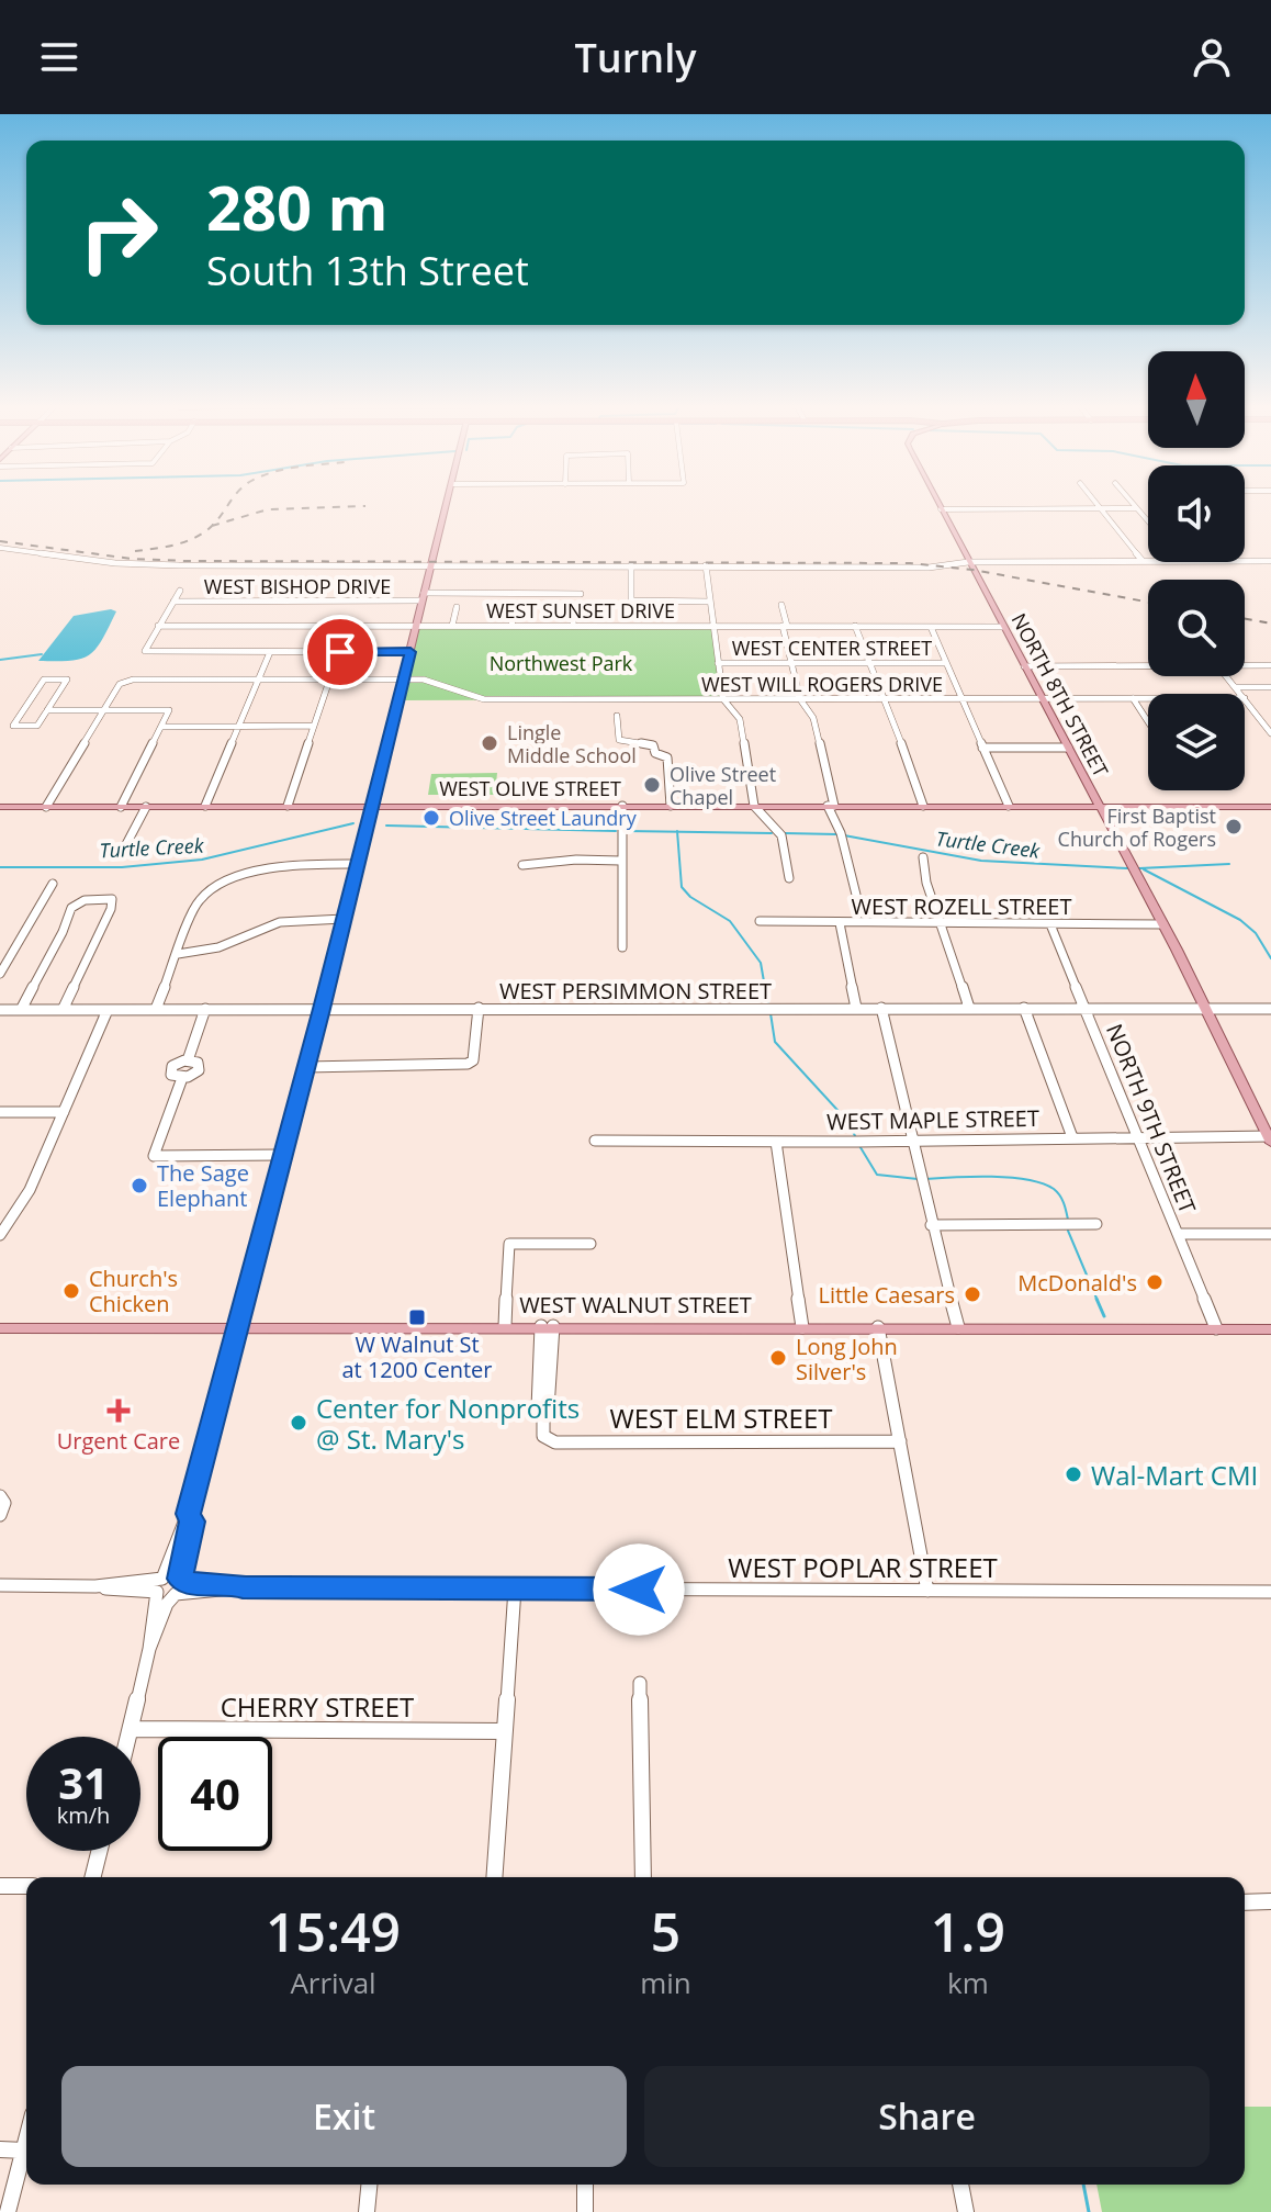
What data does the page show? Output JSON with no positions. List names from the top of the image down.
{
  "streets": {
    "main road": ["NORTH 8TH STREET", "WEST OLIVE STREET", "WEST WALNUT STREET"],
    "street": [
      "WEST BISHOP DRIVE",
      "WEST SUNSET DRIVE",
      "WEST CENTER STREET",
      "WEST WILL ROGERS DRIVE",
      "WEST ROZELL STREET",
      "WEST PERSIMMON STREET",
      "NORTH 9TH STREET",
      "WEST MAPLE STREET",
      "WEST ELM STREET",
      "WEST POPLAR STREET",
      "CHERRY STREET"
    ]
  },
  "crossings": [
    ["WEST SUNSET DRIVE", "NORTH 8TH STREET"],
    ["WEST WILL ROGERS DRIVE", "NORTH 8TH STREET"],
    ["NORTH 8TH STREET", "WEST OLIVE STREET"],
    ["NORTH 8TH STREET", "WEST ROZELL STREET"],
    ["NORTH 8TH STREET", "WEST PERSIMMON STREET"],
    ["NORTH 8TH STREET", "WEST MAPLE STREET"],
    ["WEST ROZELL STREET", "NORTH 9TH STREET"],
    ["WEST PERSIMMON STREET", "NORTH 9TH STREET"],
    ["NORTH 9TH STREET", "WEST MAPLE STREET"],
    ["NORTH 9TH STREET", "WEST WALNUT STREET"],
    ["WEST WALNUT STREET", "WEST ELM STREET"]
  ],
  "water": ["Turtle Creek"],
  "parks": ["Northwest Park"],
  "places": {
    "other": [
      "Lingle Middle School",
      "Olive Street Chapel",
      "Olive Street Laundry",
      "First Baptist Church of Rogers",
      "The Sage Elephant",
      "McDonald's",
      "Church's Chicken",
      "Little Caesars",
      "Long John Silver's",
      "Center for Nonprofits @ St. Mary's",
      "Wal-Mart CMI"
    ],
    "transit": ["W Walnut St at 1200 Center"],
    "health": ["Urgent Care"]
  },
  "north": "top",
  "page": {
    "header": "Turnly",
    "turn": ["280 m", "South 13th Street"],
    "speed": "31 km/h",
    "limit": "40",
    "eta": [
      "15:49",
      "Arrival",
      "5",
      "min",
      "1.9",
      "km"
    ],
    "buttons": ["Exit", "Share"]
  }
}
